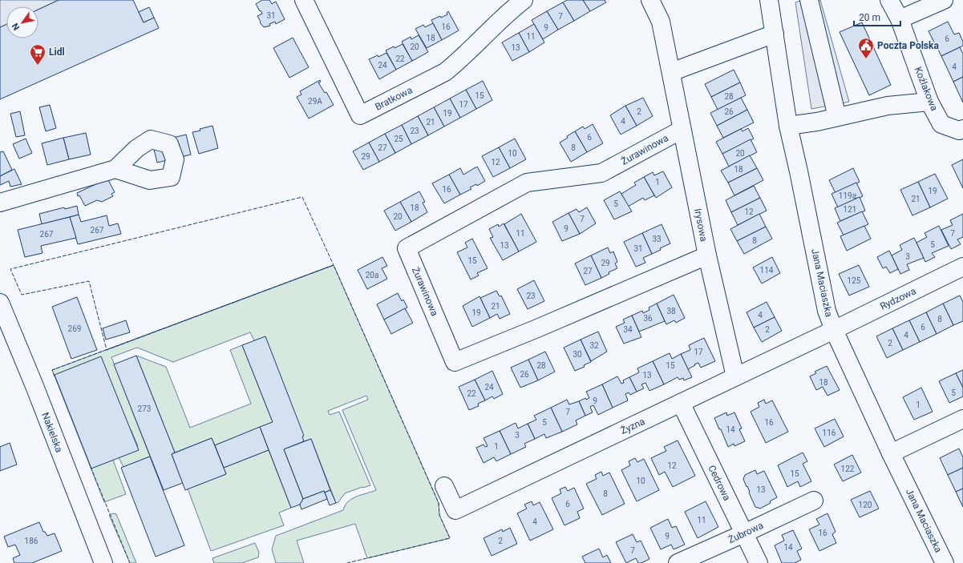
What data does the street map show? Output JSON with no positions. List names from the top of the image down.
{
  "streets": {
    "street": [
      "Koźlakowa",
      "Bratkowa",
      "Żurawinowa",
      "Irysowa",
      "Jana Maciaszka",
      "Rydzowa",
      "Żyzna",
      "Nakielska",
      "Cedrowa",
      "Żubrowa"
    ]
  },
  "crossings": [
    ["Żurawinowa", "Irysowa"],
    ["Irysowa", "Żyzna"],
    ["Jana Maciaszka", "Rydzowa"],
    ["Jana Maciaszka", "Żyzna"],
    ["Rydzowa", "Żyzna"],
    ["Żyzna", "Cedrowa"],
    ["Cedrowa", "Żubrowa"]
  ],
  "places": {
    "public building": ["Poczta Polska"],
    "supermarket": ["Lidl"]
  },
  "house_numbers": [
    "31",
    "7",
    "16",
    "9",
    "11",
    "18",
    "6",
    "20",
    "13",
    "22",
    "24",
    "4",
    "15",
    "28",
    "29A",
    "17",
    "2",
    "26",
    "19",
    "4",
    "21",
    "23",
    "6",
    "25",
    "27",
    "8",
    "10",
    "20",
    "29",
    "12",
    "18",
    "1",
    "16",
    "19",
    "119a",
    "21",
    "5",
    "18",
    "121",
    "12",
    "20",
    "7",
    "9",
    "267",
    "11",
    "7",
    "267",
    "33",
    "8",
    "5",
    "13",
    "31",
    "3",
    "15",
    "29",
    "114",
    "27",
    "20a",
    "125",
    "23",
    "21",
    "38",
    "19",
    "4",
    "36",
    "8",
    "6",
    "269",
    "34",
    "2",
    "4",
    "2",
    "32",
    "17",
    "30",
    "28",
    "15",
    "26",
    "13",
    "18",
    "24",
    "5",
    "22",
    "9",
    "1",
    "273",
    "7",
    "5",
    "16",
    "14",
    "116",
    "3",
    "1",
    "12",
    "122",
    "15",
    "10",
    "13",
    "8",
    "6",
    "120",
    "11",
    "4",
    "16",
    "9",
    "186",
    "2",
    "14",
    "7"
  ],
  "scale_bar": "20 m",
  "north": "bottom left"
}
